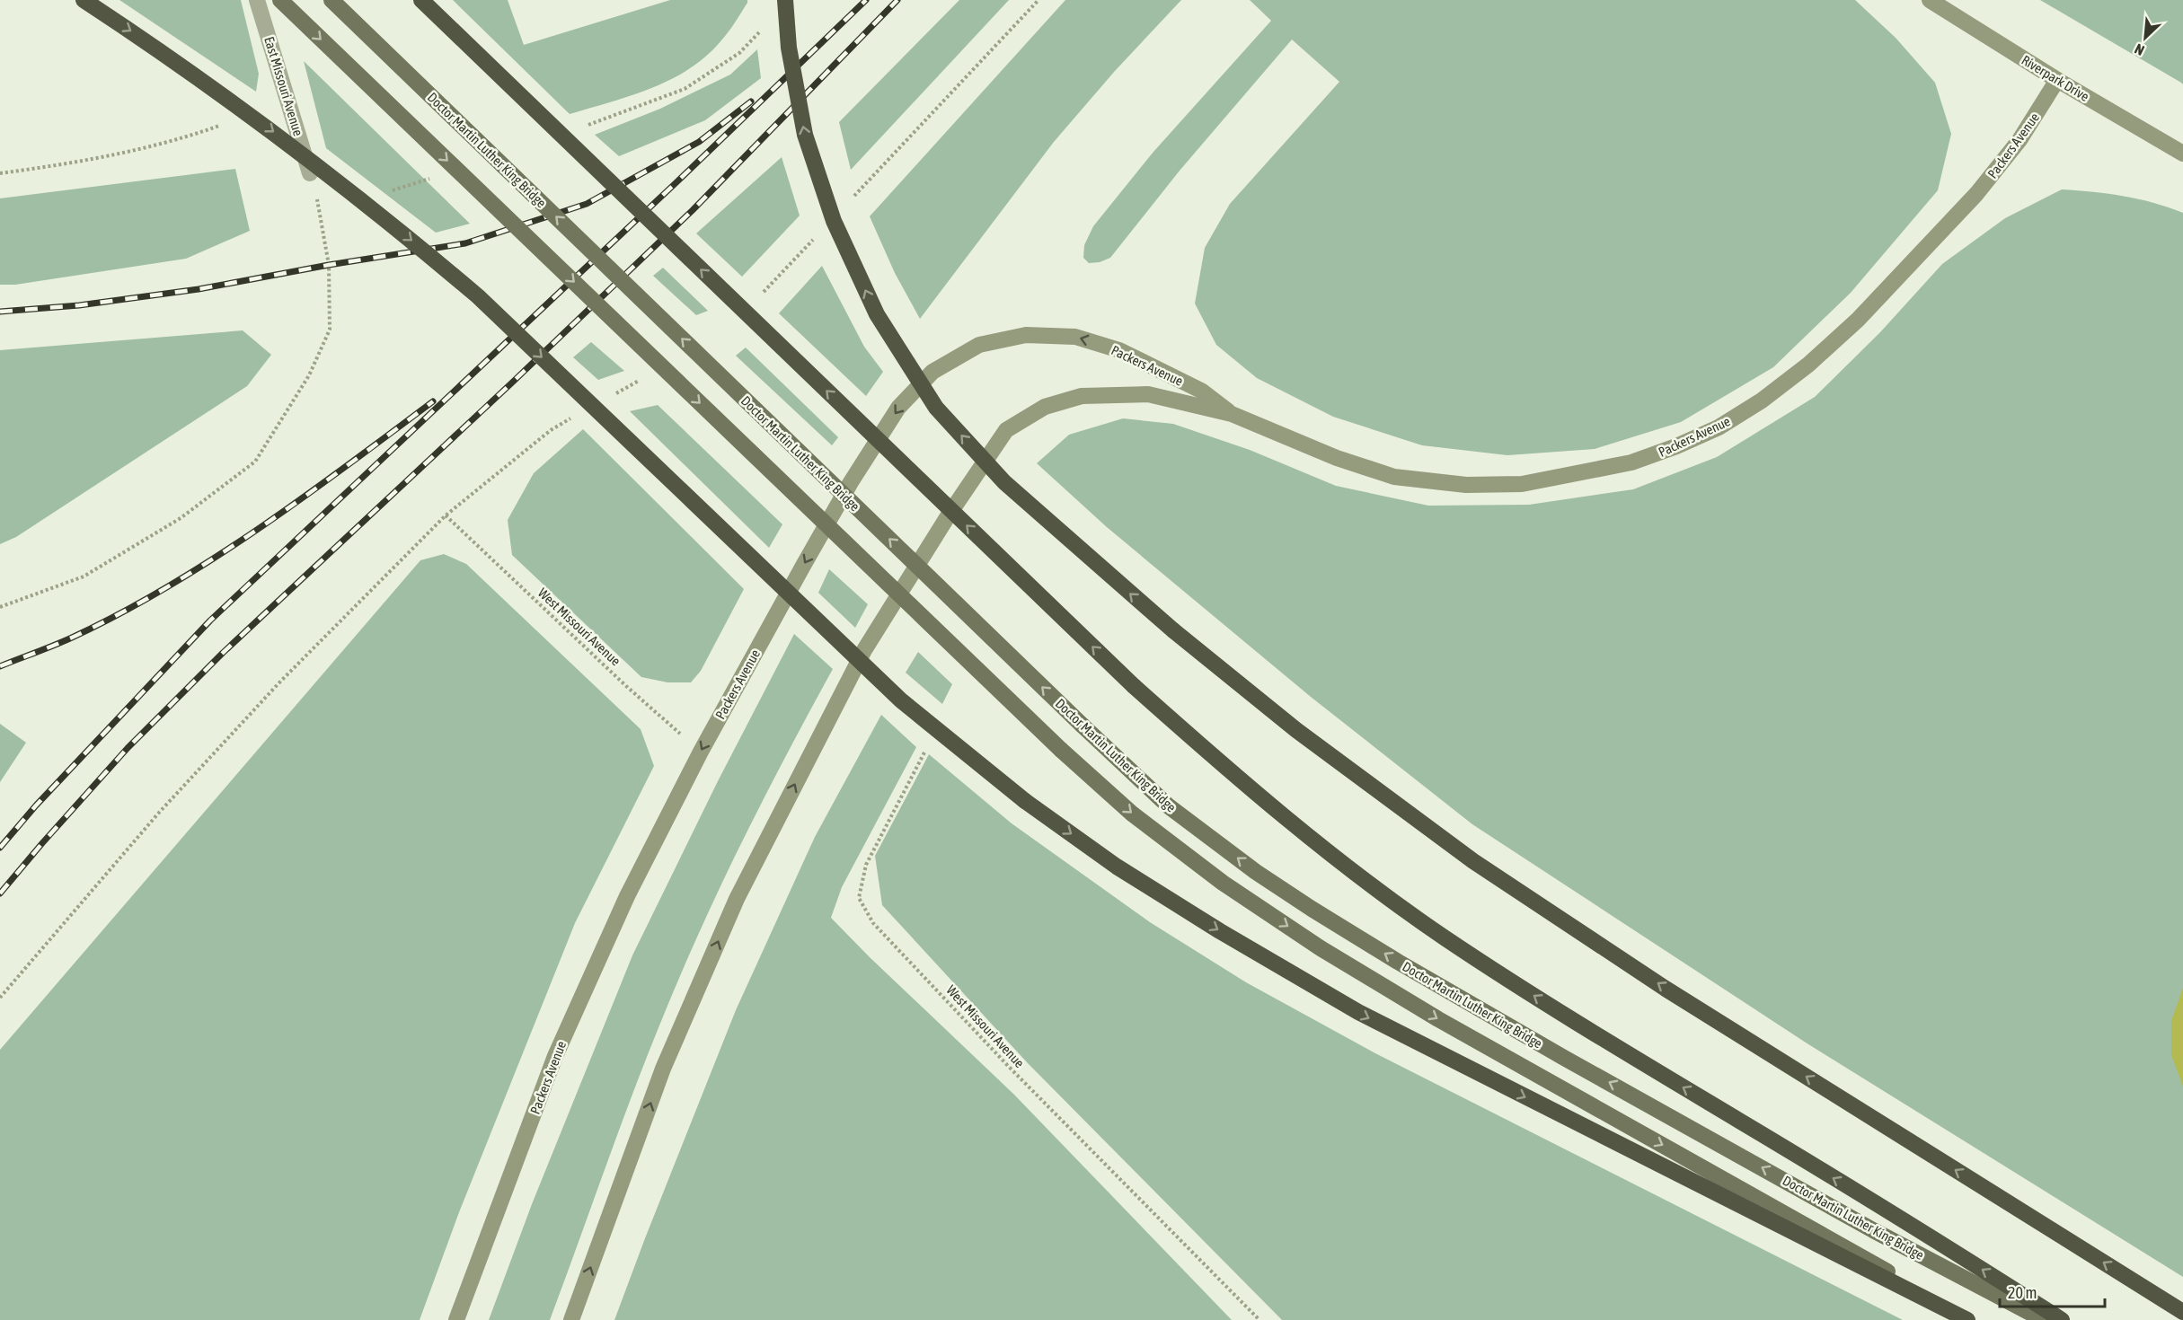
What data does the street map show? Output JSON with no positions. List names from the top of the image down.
{
  "streets": {
    "main road": ["Riverpark Drive", "Packers Avenue", "Doctor Martin Luther King Bridge"],
    "street": ["East Missouri Avenue"],
    "path": ["West Missouri Avenue"]
  },
  "crossings": [
    ["Riverpark Drive", "Packers Avenue"],
    ["Packers Avenue", "West Missouri Avenue"]
  ],
  "scale_bar": "20 m",
  "north": "bottom left"
}
